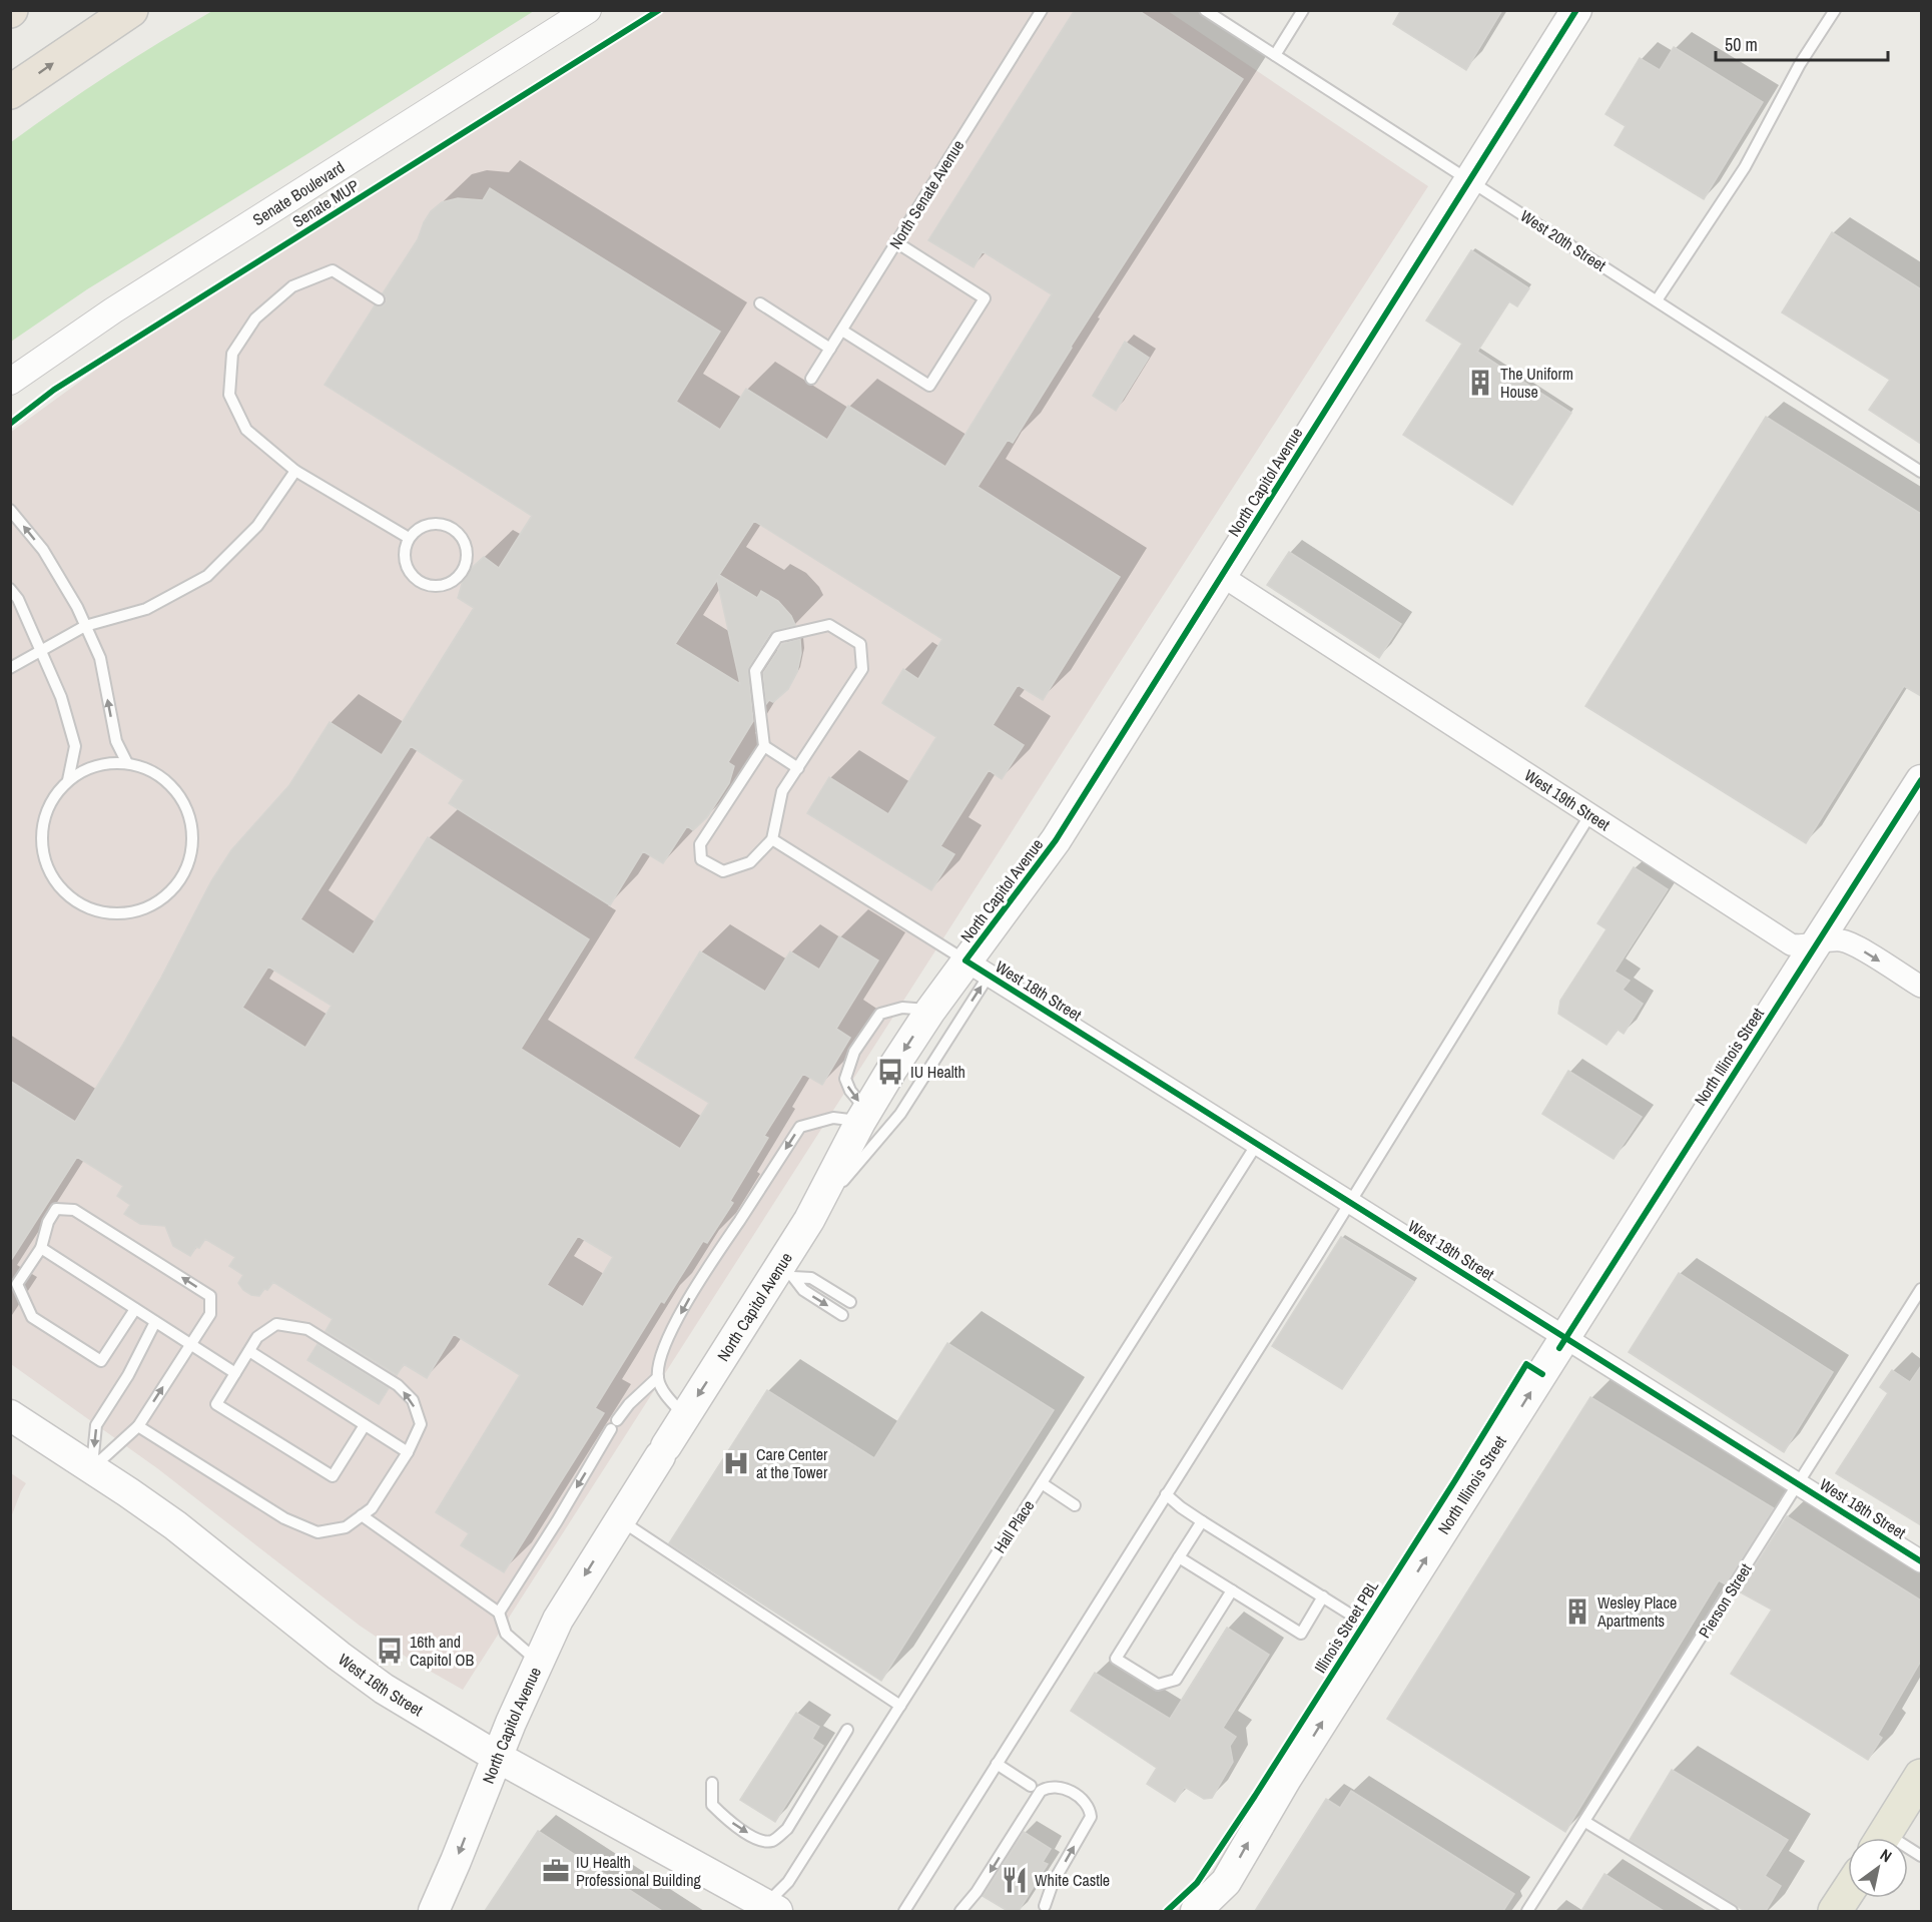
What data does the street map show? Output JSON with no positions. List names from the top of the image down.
{
  "streets": {
    "main road": ["North Capitol Avenue", "North Illinois Street", "West 16th Street"],
    "street": ["Senate Boulevard", "West 19th Street", "West 18th Street"],
    "lane": [
      "North Senate Avenue",
      "West 20th Street",
      "Hall Place",
      "Pierson Street"
    ],
    "cycle path": ["Senate MUP", "Illinois Street PBL"]
  },
  "crossings": [
    ["West 20th Street", "North Capitol Avenue"],
    ["North Capitol Avenue", "West 19th Street"],
    ["North Capitol Avenue", "West 18th Street"],
    ["North Capitol Avenue", "West 16th Street"],
    ["West 19th Street", "North Illinois Street"],
    ["West 18th Street", "North Illinois Street"],
    ["West 18th Street", "Hall Place"],
    ["West 18th Street", "Pierson Street"],
    ["Hall Place", "West 16th Street"]
  ],
  "one_way": ["North Illinois Street"],
  "places": {
    "building": ["The Uniform House", "Wesley Place Apartments"],
    "bus stop": ["IU Health", "16th and Capitol OB"],
    "hospital": ["Care Center at the Tower"],
    "office": ["IU Health Professional Building"],
    "restaurant": ["White Castle"]
  },
  "scale_bar": "50 m",
  "north": "top right"
}
